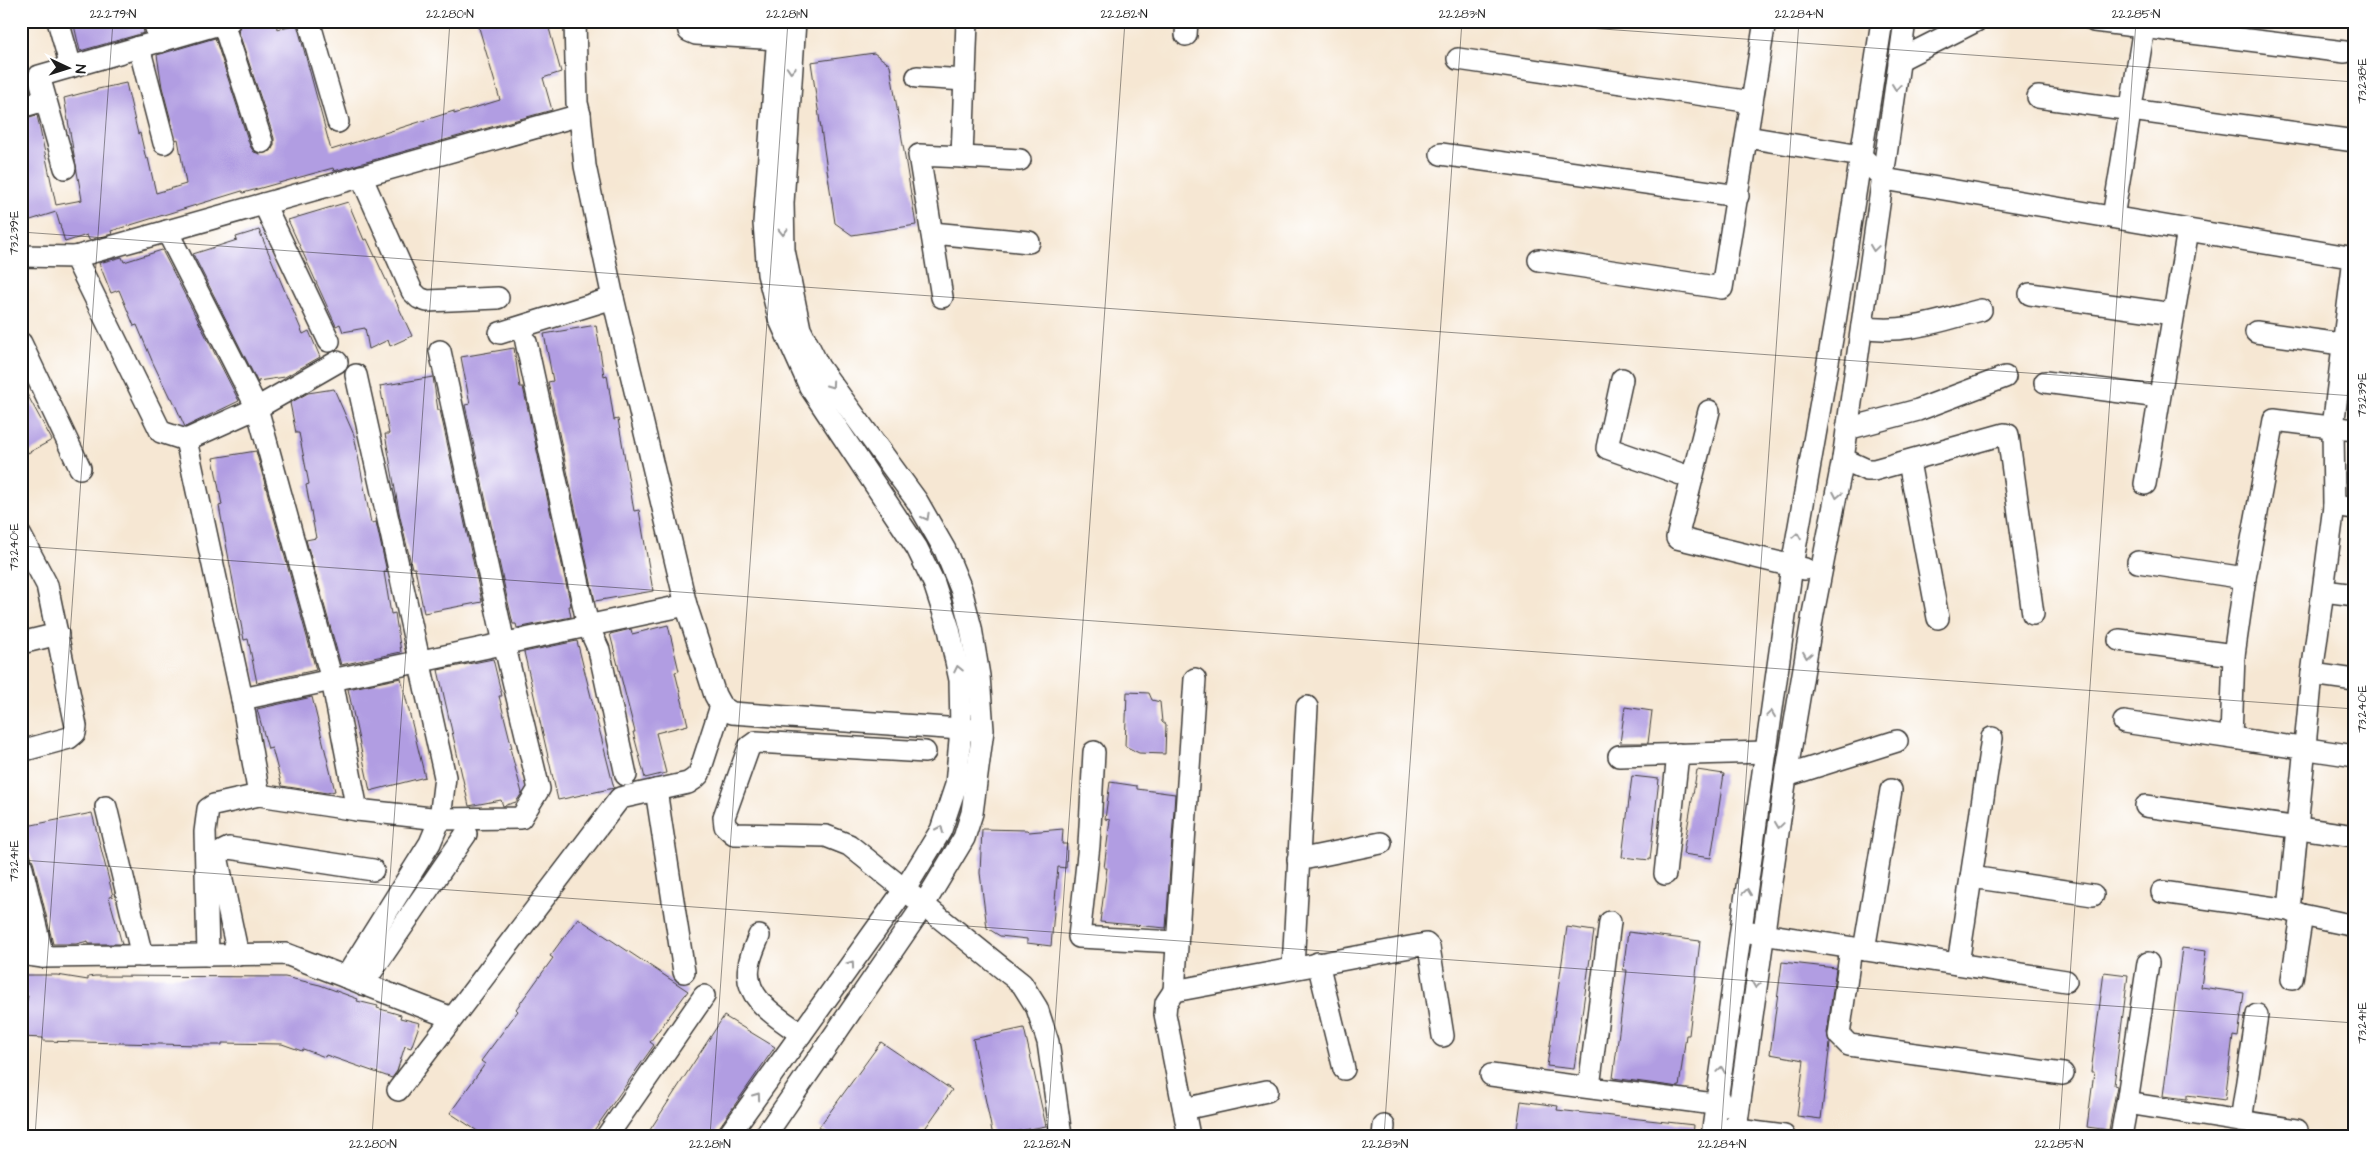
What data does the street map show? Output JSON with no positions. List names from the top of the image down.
{
  "north": "right",
  "coordinates": [
    "22.279°N",
    "22.280°N",
    "22.281°N",
    "22.282°N",
    "22.283°N",
    "22.284°N",
    "22.285°N",
    "73.238°E",
    "73.239°E",
    "73.240°E",
    "73.241°E"
  ]
}
